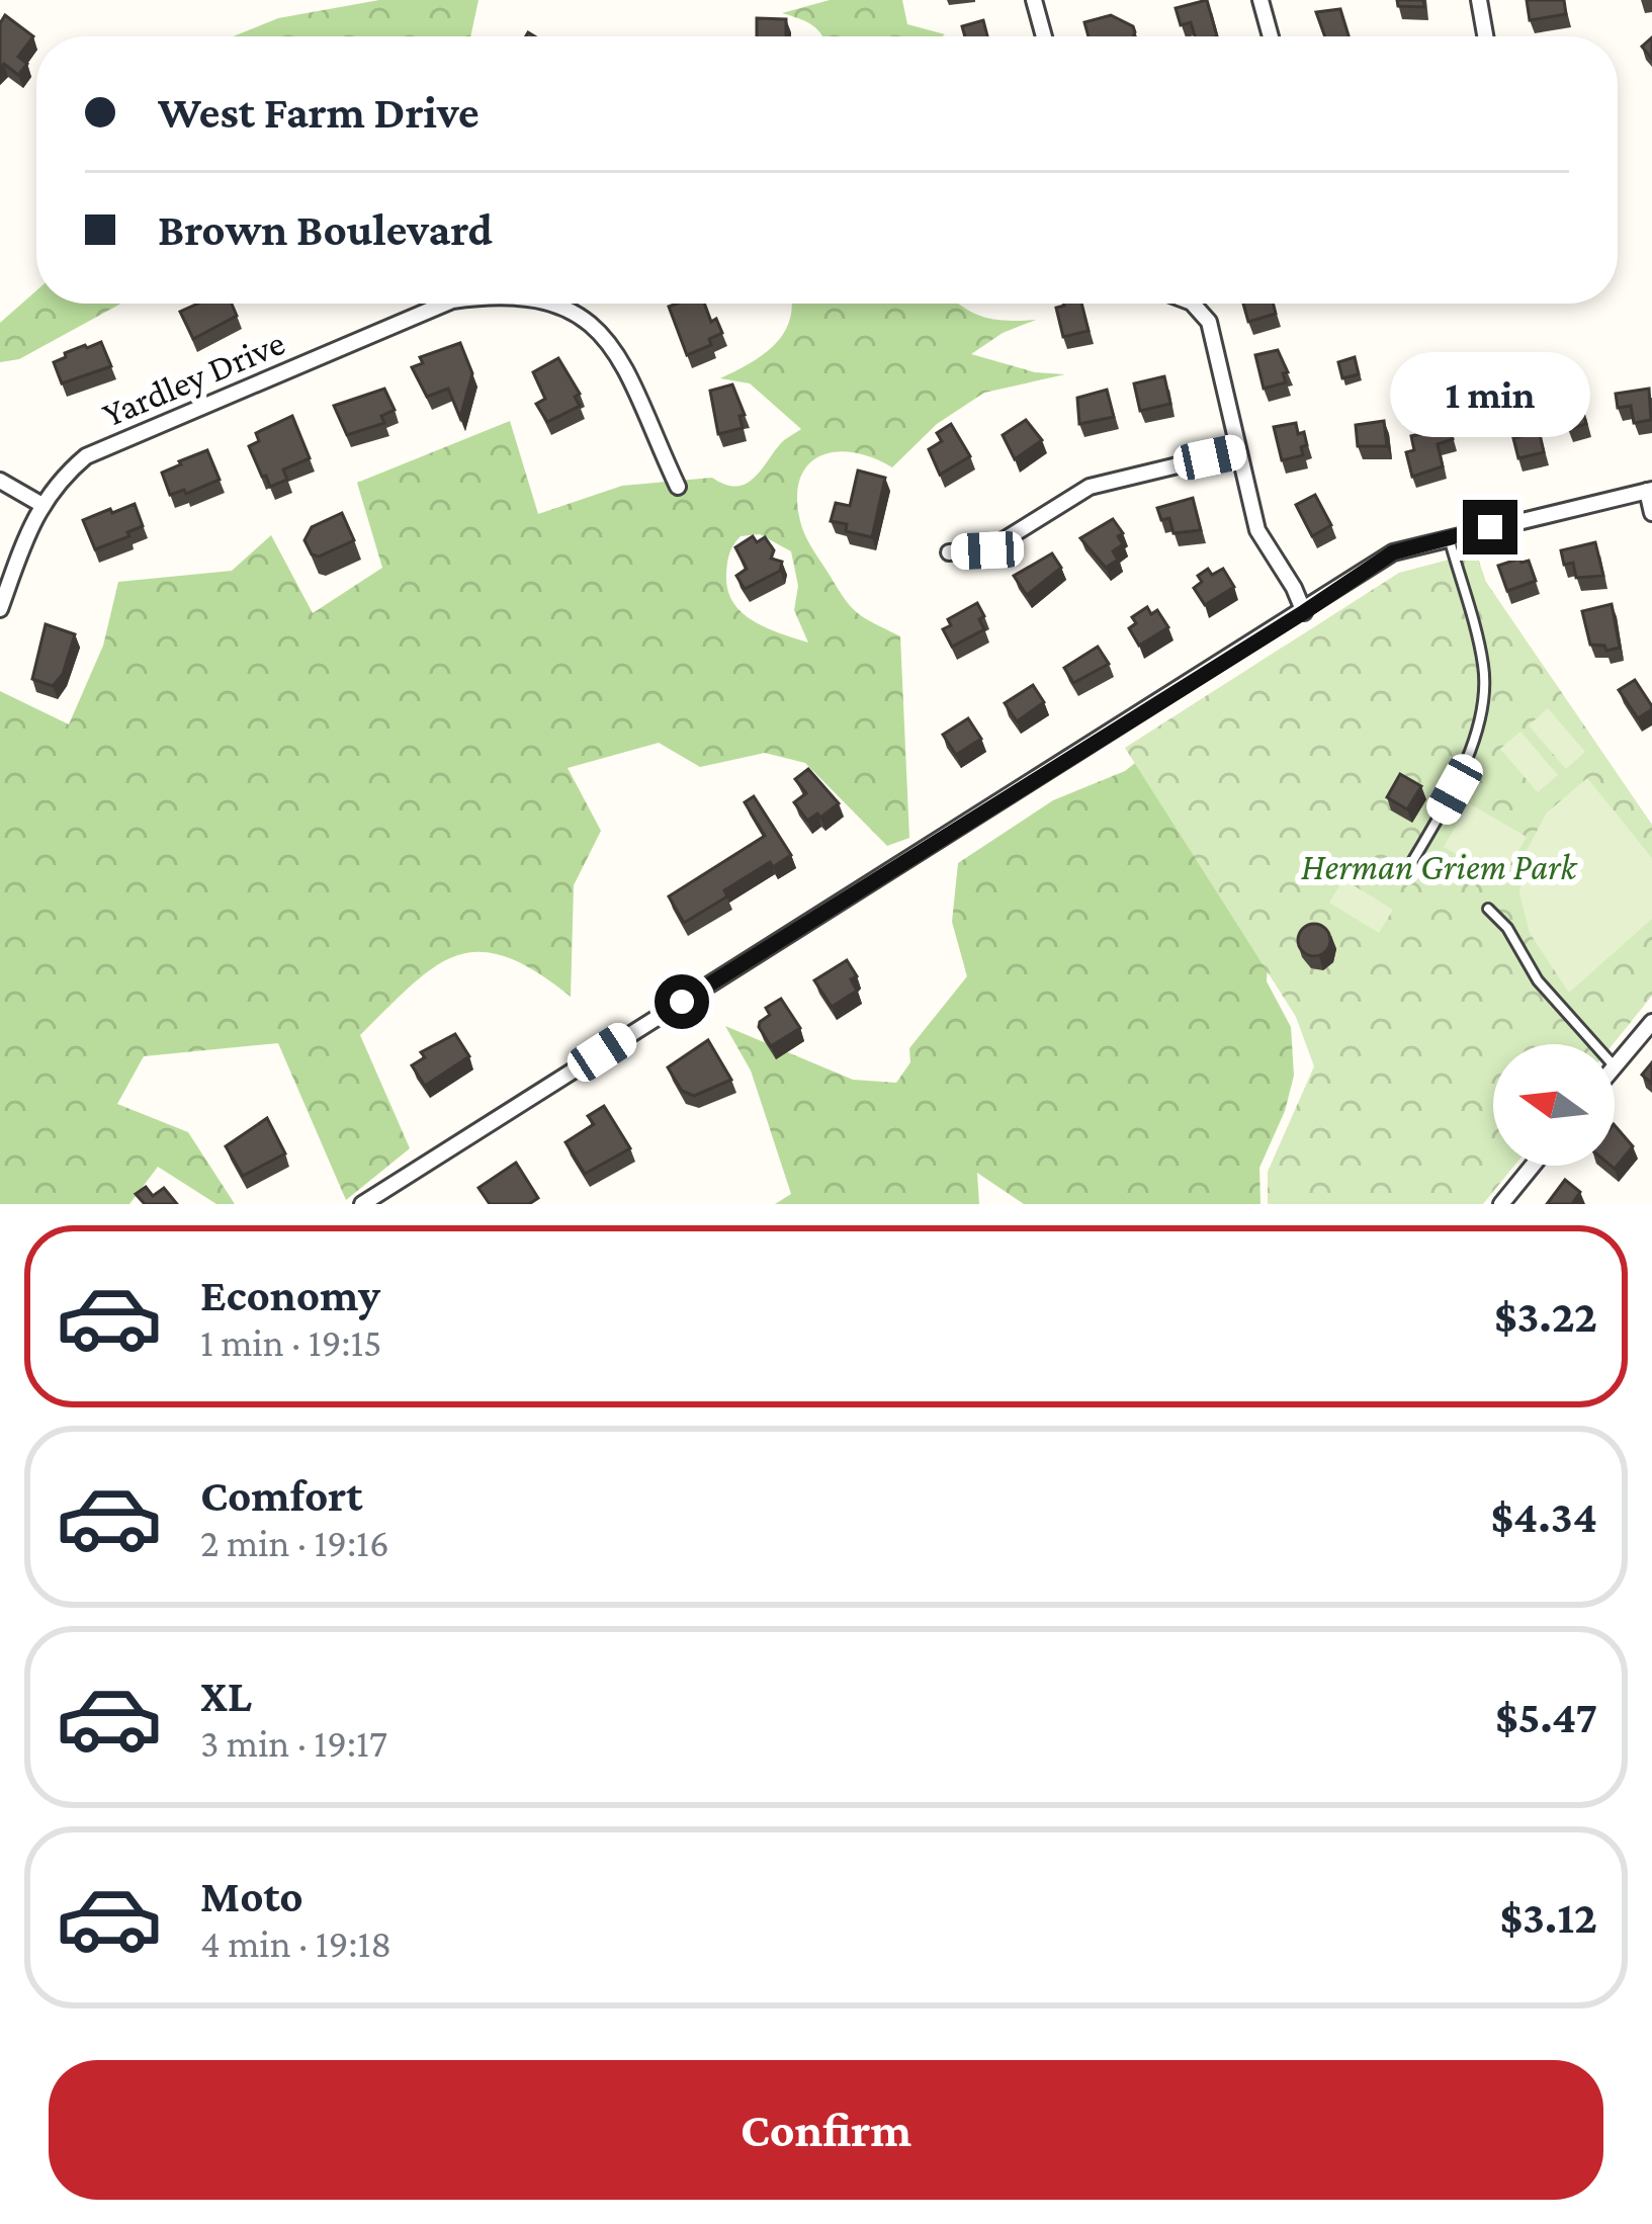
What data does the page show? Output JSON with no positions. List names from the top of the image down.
{
  "streets": {
    "street": ["Yardley Drive"]
  },
  "parks": ["Herman Griem Park"],
  "north": "left",
  "page": {
    "banner": ["West Farm Drive", "Brown Boulevard"],
    "bubble": "1 min",
    "list": [
      {
        "name": "Economy",
        "note": "1 min · 19:15",
        "value": "$3.22"
      },
      {
        "name": "Comfort",
        "note": "2 min · 19:16",
        "value": "$4.34"
      },
      {
        "name": "XL",
        "note": "3 min · 19:17",
        "value": "$5.47"
      },
      {
        "name": "Moto",
        "note": "4 min · 19:18",
        "value": "$3.12"
      }
    ],
    "buttons": "Confirm"
  }
}
